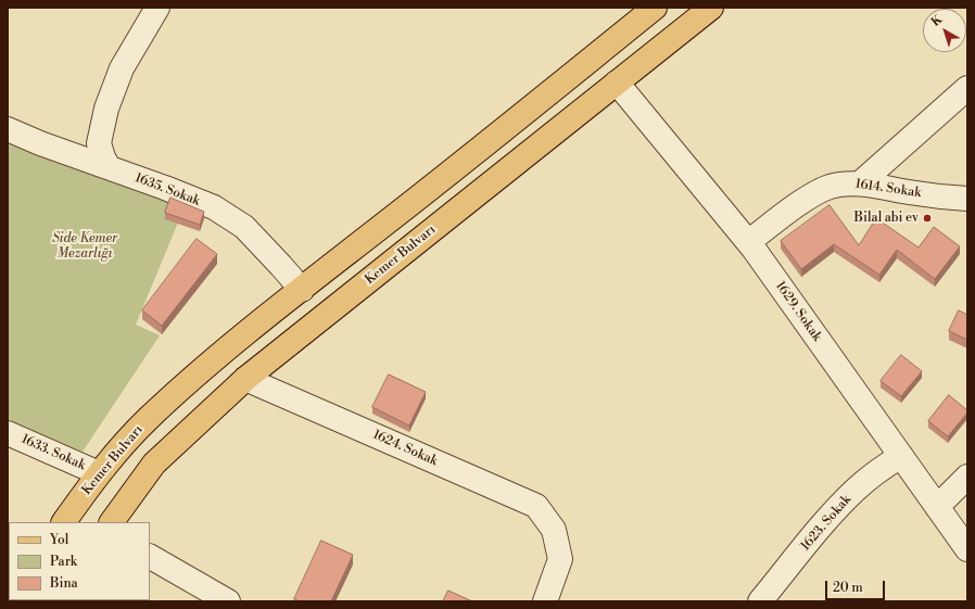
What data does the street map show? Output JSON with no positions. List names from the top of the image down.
{
  "streets": {
    "main road": ["Kemer Bulvarı"],
    "street": [
      "1614. Sokak",
      "1635. Sokak",
      "1629. Sokak",
      "1624. Sokak",
      "1633. Sokak",
      "1623. Sokak"
    ]
  },
  "crossings": [
    ["1614. Sokak", "1629. Sokak"],
    ["1635. Sokak", "Kemer Bulvarı"],
    ["Kemer Bulvarı", "1629. Sokak"],
    ["Kemer Bulvarı", "1624. Sokak"],
    ["Kemer Bulvarı", "1633. Sokak"],
    ["1629. Sokak", "1623. Sokak"]
  ],
  "parks": ["Side Kemer Mezarlığı"],
  "places": ["Bilal abi ev"],
  "legend": ["Yol", "Park", "Bina"],
  "scale_bar": "20 m",
  "north": "top left"
}
